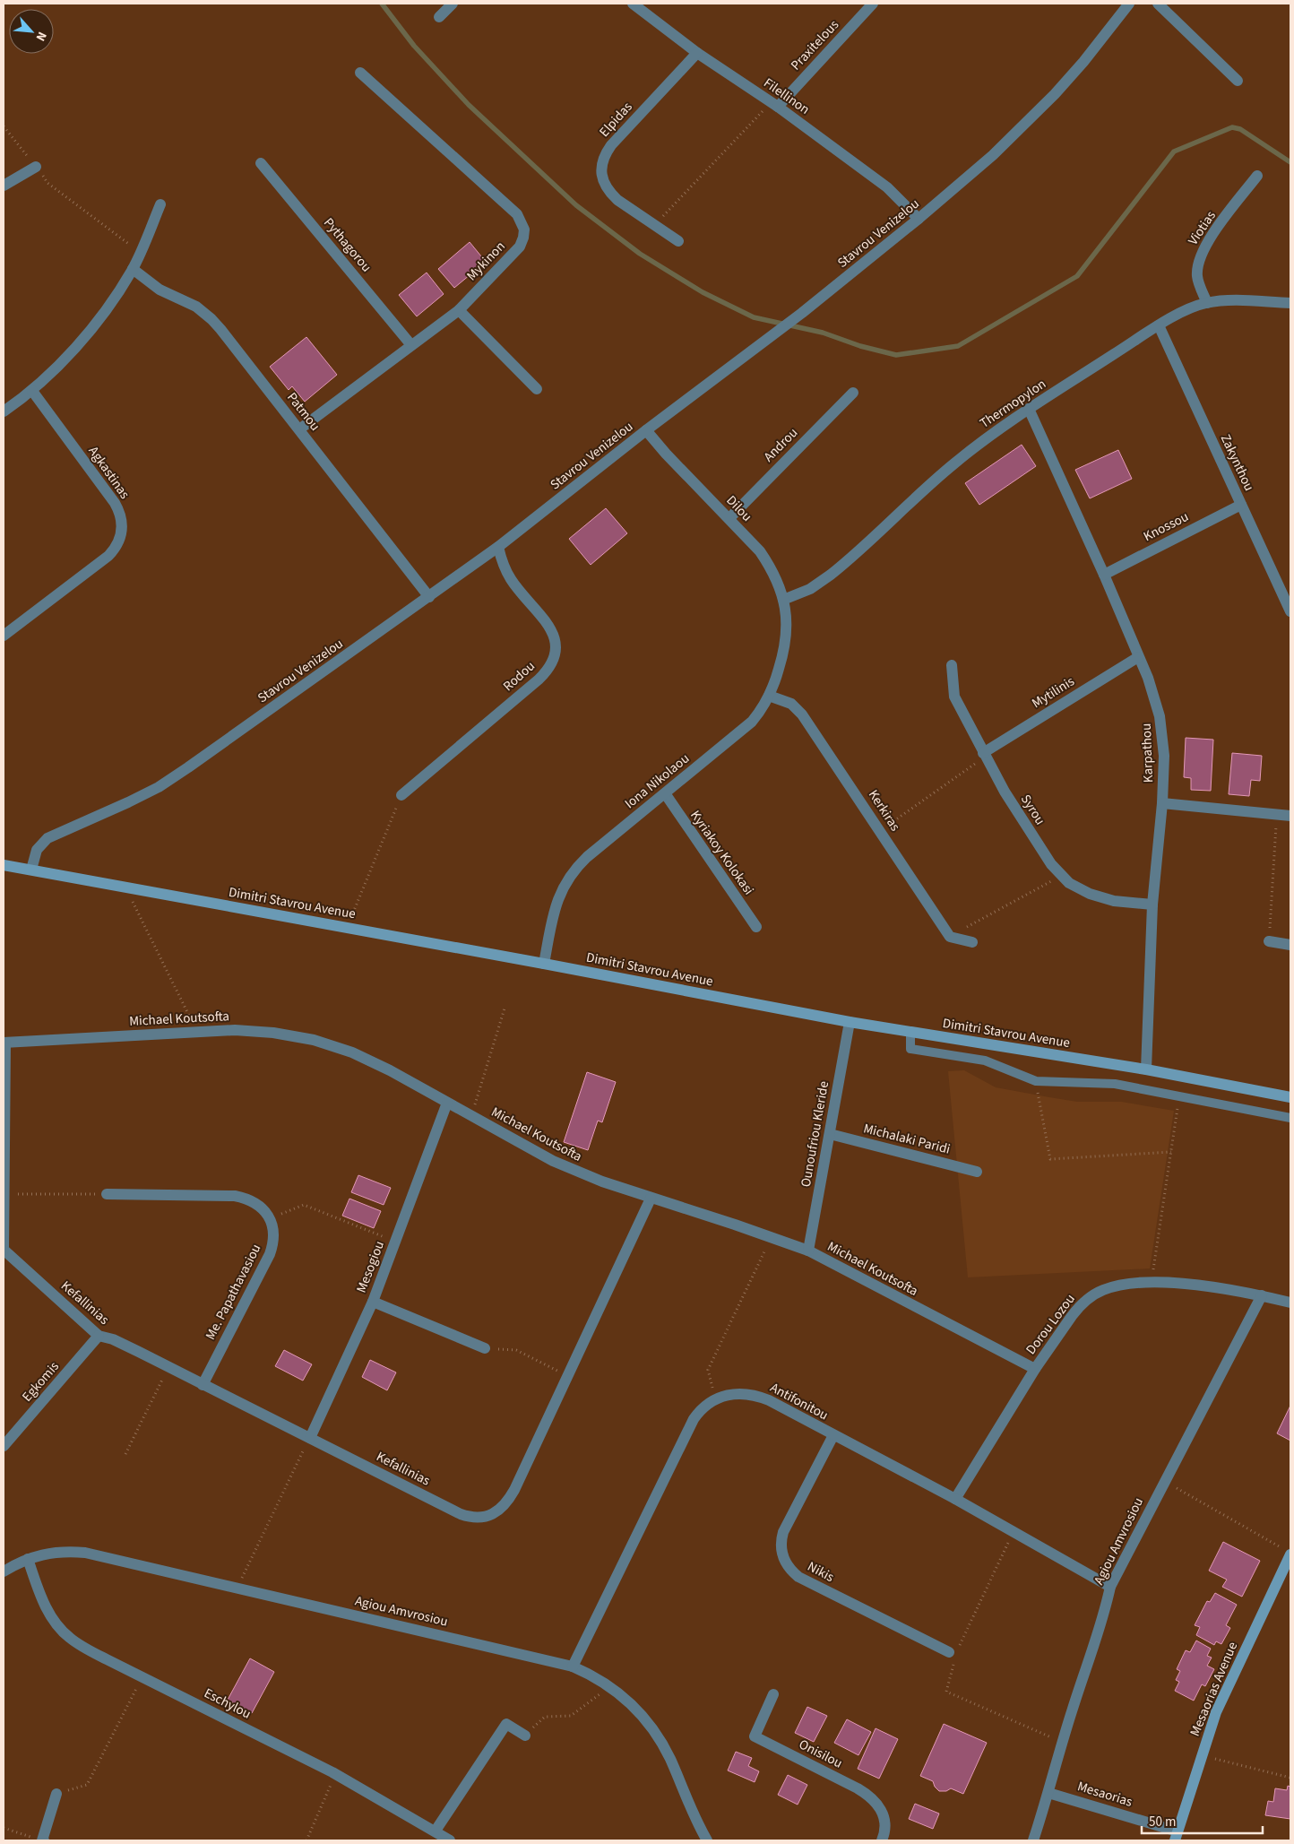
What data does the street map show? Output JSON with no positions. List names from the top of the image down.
{
  "streets": {
    "main road": ["Dimitri Stavrou Avenue", "Mesaorias Avenue"],
    "street": [
      "Praxitelous",
      "Filellinon",
      "Elpidas",
      "Viotias",
      "Stavrou Venizelou",
      "Pythagorou",
      "Mykinon",
      "Thermopylon",
      "Patmou",
      "Androu",
      "Zakynthou",
      "Agkastinas",
      "Dilou",
      "Knossou",
      "Rodou",
      "Mytilinis",
      "Karpathou",
      "Iona Nikolaou",
      "Syrou",
      "Kerkiras",
      "Kyriakoy Kolokasi",
      "Michael Koutsofta",
      "Ounoufriou Kleride",
      "Michalaki Paridi",
      "Mesogiou",
      "Me. Papathavasiou",
      "Kefallinias",
      "Dorou Lozou",
      "Egkomis",
      "Antifonitou",
      "Agiou Amvrosiou",
      "Nikis",
      "Eschylou",
      "Onisilou",
      "Mesaorias"
    ]
  },
  "crossings": [
    ["Praxitelous", "Filellinon"],
    ["Filellinon", "Elpidas"],
    ["Filellinon", "Stavrou Venizelou"],
    ["Viotias", "Thermopylon"],
    ["Stavrou Venizelou", "Patmou"],
    ["Stavrou Venizelou", "Dilou"],
    ["Stavrou Venizelou", "Rodou"],
    ["Stavrou Venizelou", "Dimitri Stavrou Avenue"],
    ["Pythagorou", "Mykinon"],
    ["Mykinon", "Patmou"],
    ["Thermopylon", "Zakynthou"],
    ["Thermopylon", "Dilou"],
    ["Thermopylon", "Karpathou"],
    ["Androu", "Dilou"],
    ["Zakynthou", "Knossou"],
    ["Dilou", "Iona Nikolaou"],
    ["Knossou", "Karpathou"],
    ["Mytilinis", "Karpathou"],
    ["Mytilinis", "Syrou"],
    ["Karpathou", "Syrou"],
    ["Karpathou", "Dimitri Stavrou Avenue"],
    ["Iona Nikolaou", "Kerkiras"],
    ["Iona Nikolaou", "Kyriakoy Kolokasi"],
    ["Iona Nikolaou", "Dimitri Stavrou Avenue"],
    ["Dimitri Stavrou Avenue", "Ounoufriou Kleride"],
    ["Michael Koutsofta", "Ounoufriou Kleride"],
    ["Michael Koutsofta", "Mesogiou"],
    ["Michael Koutsofta", "Kefallinias"],
    ["Michael Koutsofta", "Dorou Lozou"],
    ["Ounoufriou Kleride", "Michalaki Paridi"],
    ["Mesogiou", "Kefallinias"],
    ["Me. Papathavasiou", "Kefallinias"],
    ["Kefallinias", "Egkomis"],
    ["Dorou Lozou", "Antifonitou"],
    ["Dorou Lozou", "Agiou Amvrosiou"],
    ["Antifonitou", "Agiou Amvrosiou"],
    ["Antifonitou", "Nikis"],
    ["Agiou Amvrosiou", "Eschylou"],
    ["Agiou Amvrosiou", "Mesaorias"],
    ["Mesaorias Avenue", "Mesaorias"]
  ],
  "scale_bar": "50 m",
  "north": "bottom right"
}
